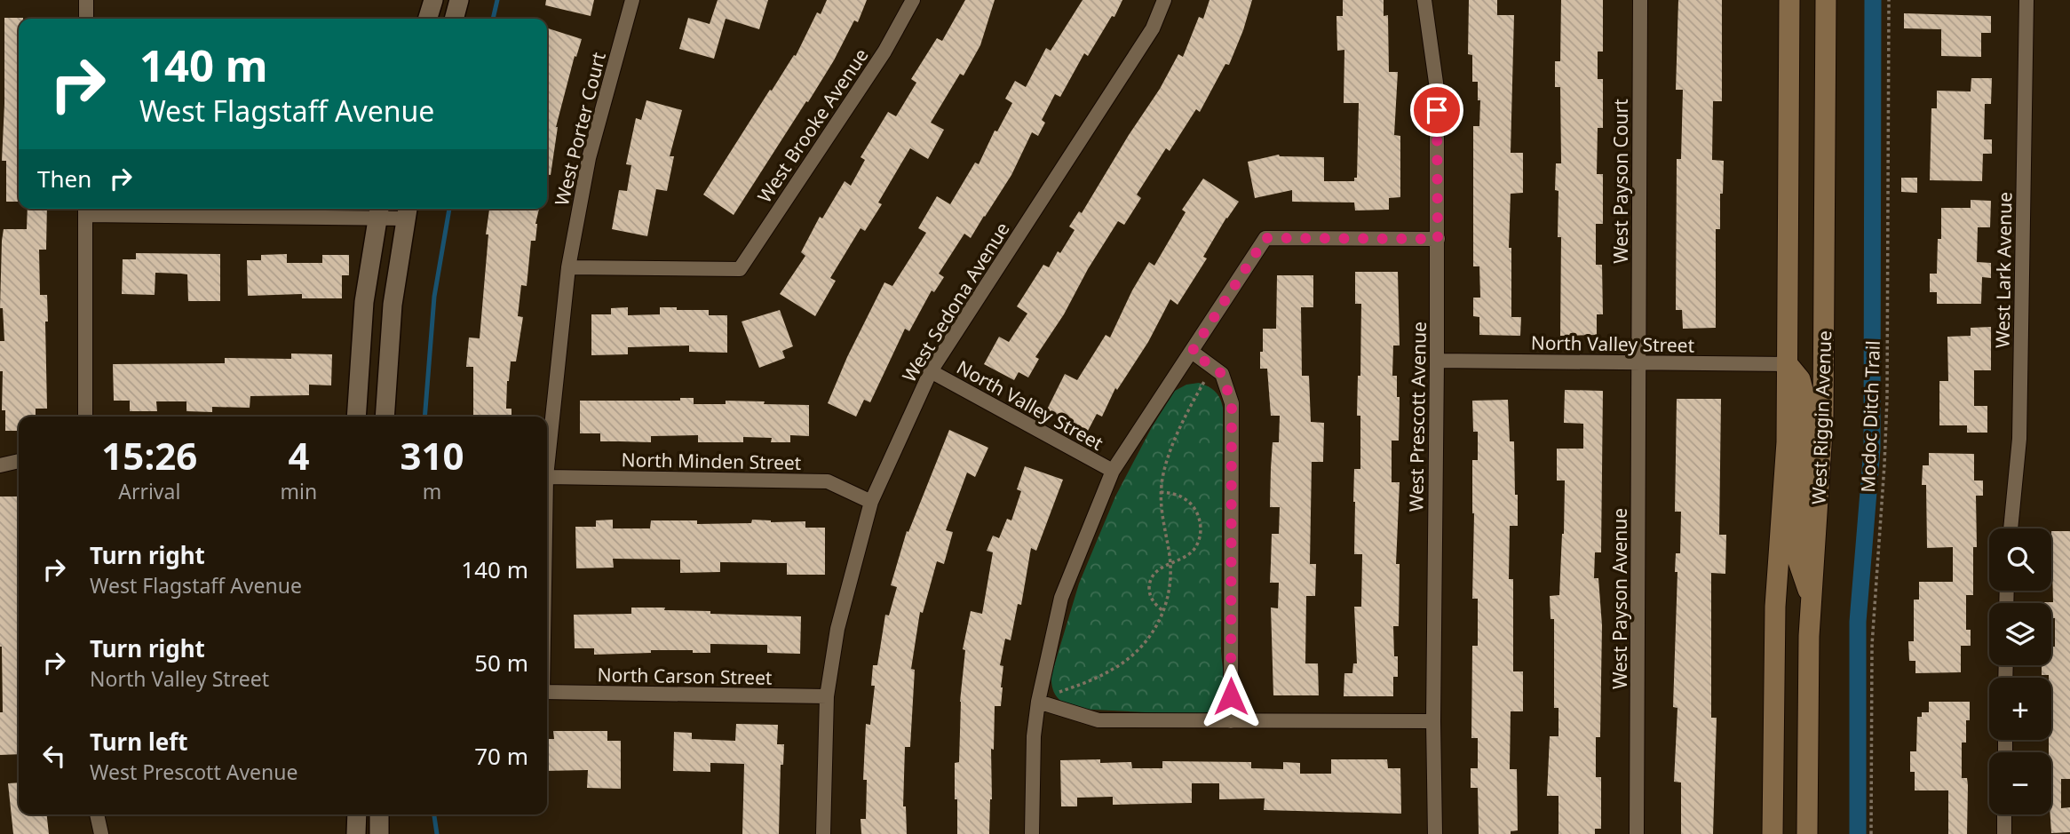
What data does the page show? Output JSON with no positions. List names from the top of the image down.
{
  "streets": {
    "main road": ["West Riggin Avenue"],
    "street": [
      "West Brooke Avenue",
      "West Porter Court",
      "West Payson Court",
      "West Lark Avenue",
      "West Sedona Avenue",
      "North Valley Street",
      "West Prescott Avenue",
      "North Minden Street",
      "West Payson Avenue",
      "North Carson Street"
    ],
    "path": ["Modoc Ditch Trail"]
  },
  "crossings": [
    ["West Brooke Avenue", "West Porter Court"],
    ["West Payson Court", "North Valley Street"],
    ["West Payson Court", "West Payson Avenue"],
    ["West Sedona Avenue", "North Valley Street"],
    ["West Sedona Avenue", "North Minden Street"],
    ["West Sedona Avenue", "North Carson Street"],
    ["North Valley Street", "West Prescott Avenue"],
    ["North Valley Street", "West Riggin Avenue"],
    ["North Valley Street", "West Payson Avenue"]
  ],
  "page": {
    "turn": ["140 m", "West Flagstaff Avenue"],
    "then": "Then",
    "eta": [
      "15:26",
      "Arrival",
      "4",
      "min",
      "310",
      "m"
    ],
    "list": [
      {
        "name": "Turn right",
        "note": "West Flagstaff Avenue",
        "value": "140 m"
      },
      {
        "name": "Turn right",
        "note": "North Valley Street",
        "value": "50 m"
      },
      {
        "name": "Turn left",
        "note": "West Prescott Avenue",
        "value": "70 m"
      }
    ],
    "map_buttons": ["+", "−"]
  }
}
